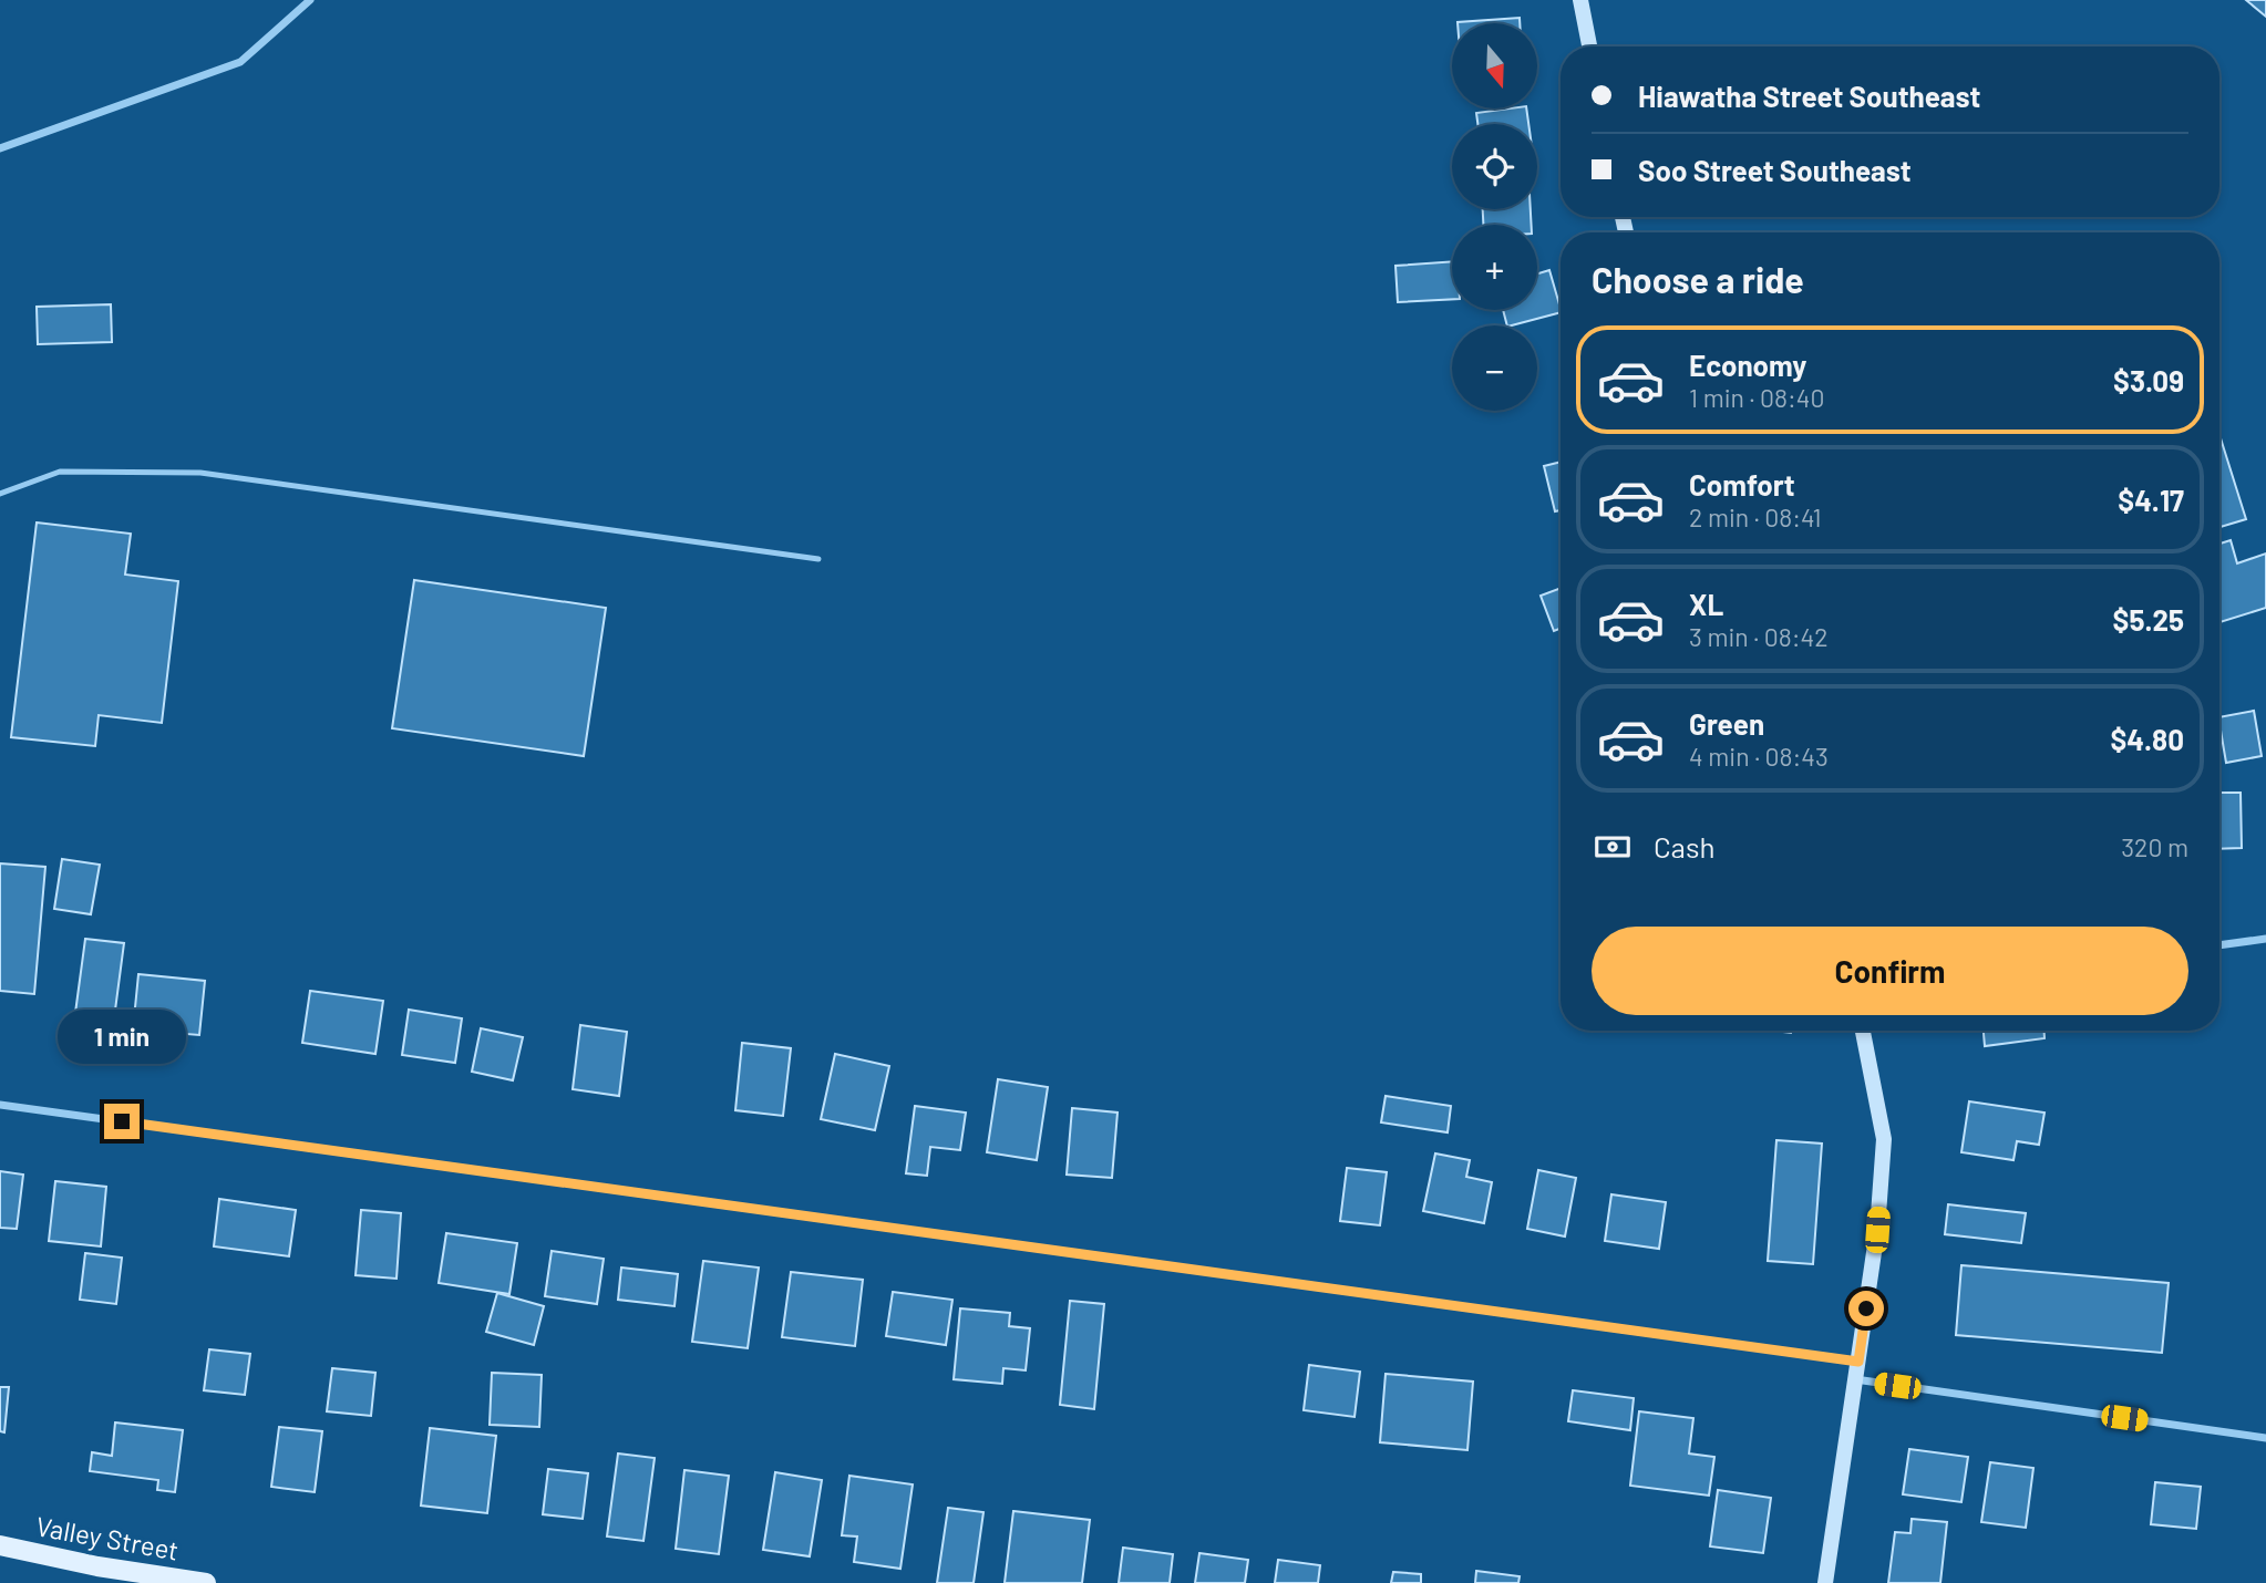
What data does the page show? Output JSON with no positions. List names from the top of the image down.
{
  "streets": {
    "main road": ["Valley Street"]
  },
  "north": "bottom",
  "page": {
    "map_buttons": ["+", "−"],
    "banner": ["Hiawatha Street Southeast", "Soo Street Southeast"],
    "heading": "Choose a ride",
    "list": [
      {
        "name": "Economy",
        "note": "1 min · 08:40",
        "value": "$3.09"
      },
      {
        "name": "Comfort",
        "note": "2 min · 08:41",
        "value": "$4.17"
      },
      {
        "name": "XL",
        "note": "3 min · 08:42",
        "value": "$5.25"
      },
      {
        "name": "Green",
        "note": "4 min · 08:43",
        "value": "$4.80"
      }
    ],
    "pay": ["Cash", "320 m"],
    "buttons": "Confirm",
    "bubble": "1 min"
  }
}
